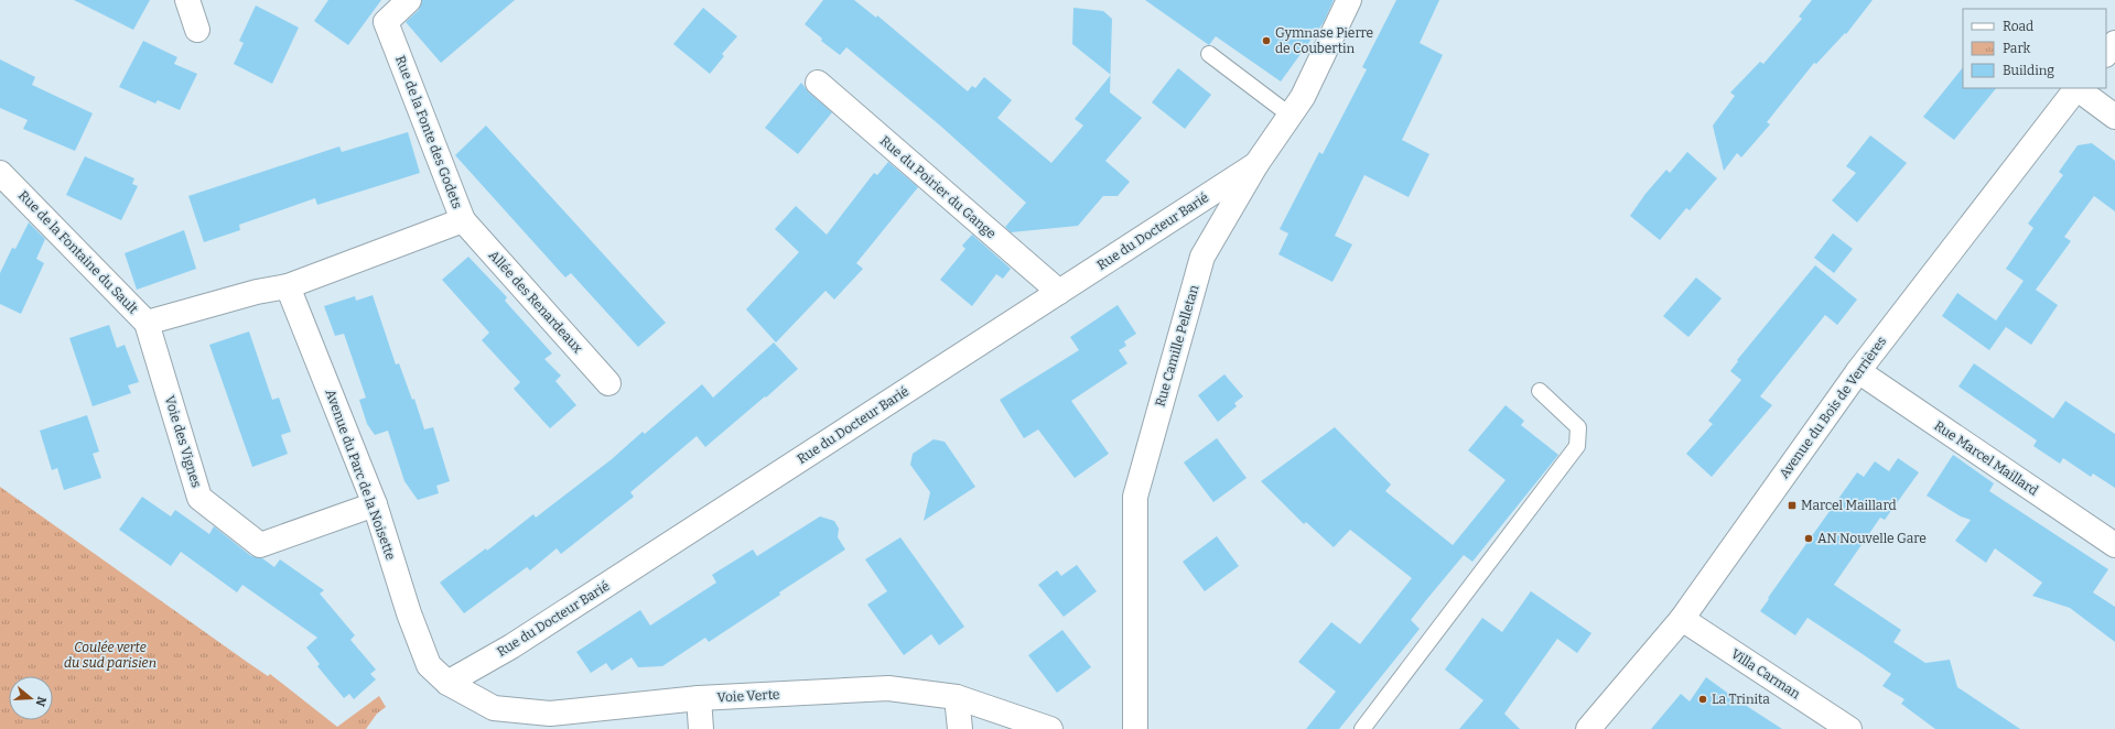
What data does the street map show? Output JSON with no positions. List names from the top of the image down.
{
  "streets": {
    "street": [
      "Rue de la Fonte des Godets",
      "Rue du Poirier du Gange",
      "Rue du Docteur Barié",
      "Rue de la Fontaine du Sault",
      "Allée des Renardeaux",
      "Rue Camille Pelletan",
      "Avenue du Bois de Verrières",
      "Voie des Vignes",
      "Rue Marcel Maillard",
      "Avenue du Parc de la Noisette",
      "Villa Carman",
      "Voie Verte"
    ]
  },
  "crossings": [
    ["Rue de la Fonte des Godets", "Rue de la Fontaine du Sault"],
    ["Rue de la Fonte des Godets", "Allée des Renardeaux"],
    ["Rue de la Fonte des Godets", "Avenue du Parc de la Noisette"],
    ["Rue du Poirier du Gange", "Rue du Docteur Barié"],
    ["Rue du Docteur Barié", "Rue Camille Pelletan"],
    ["Rue du Docteur Barié", "Avenue du Parc de la Noisette"],
    ["Rue du Docteur Barié", "Voie Verte"],
    ["Rue de la Fontaine du Sault", "Voie des Vignes"],
    ["Rue de la Fontaine du Sault", "Avenue du Parc de la Noisette"],
    ["Avenue du Bois de Verrières", "Rue Marcel Maillard"],
    ["Avenue du Bois de Verrières", "Villa Carman"],
    ["Voie des Vignes", "Avenue du Parc de la Noisette"],
    ["Avenue du Parc de la Noisette", "Voie Verte"]
  ],
  "parks": ["Coulée verte du sud parisien"],
  "places": {
    "other": ["Gymnase Pierre de Coubertin", "AN Nouvelle Gare", "La Trinita"],
    "transit": ["Marcel Maillard"]
  },
  "legend": ["Road", "Park", "Building"],
  "north": "right"
}
